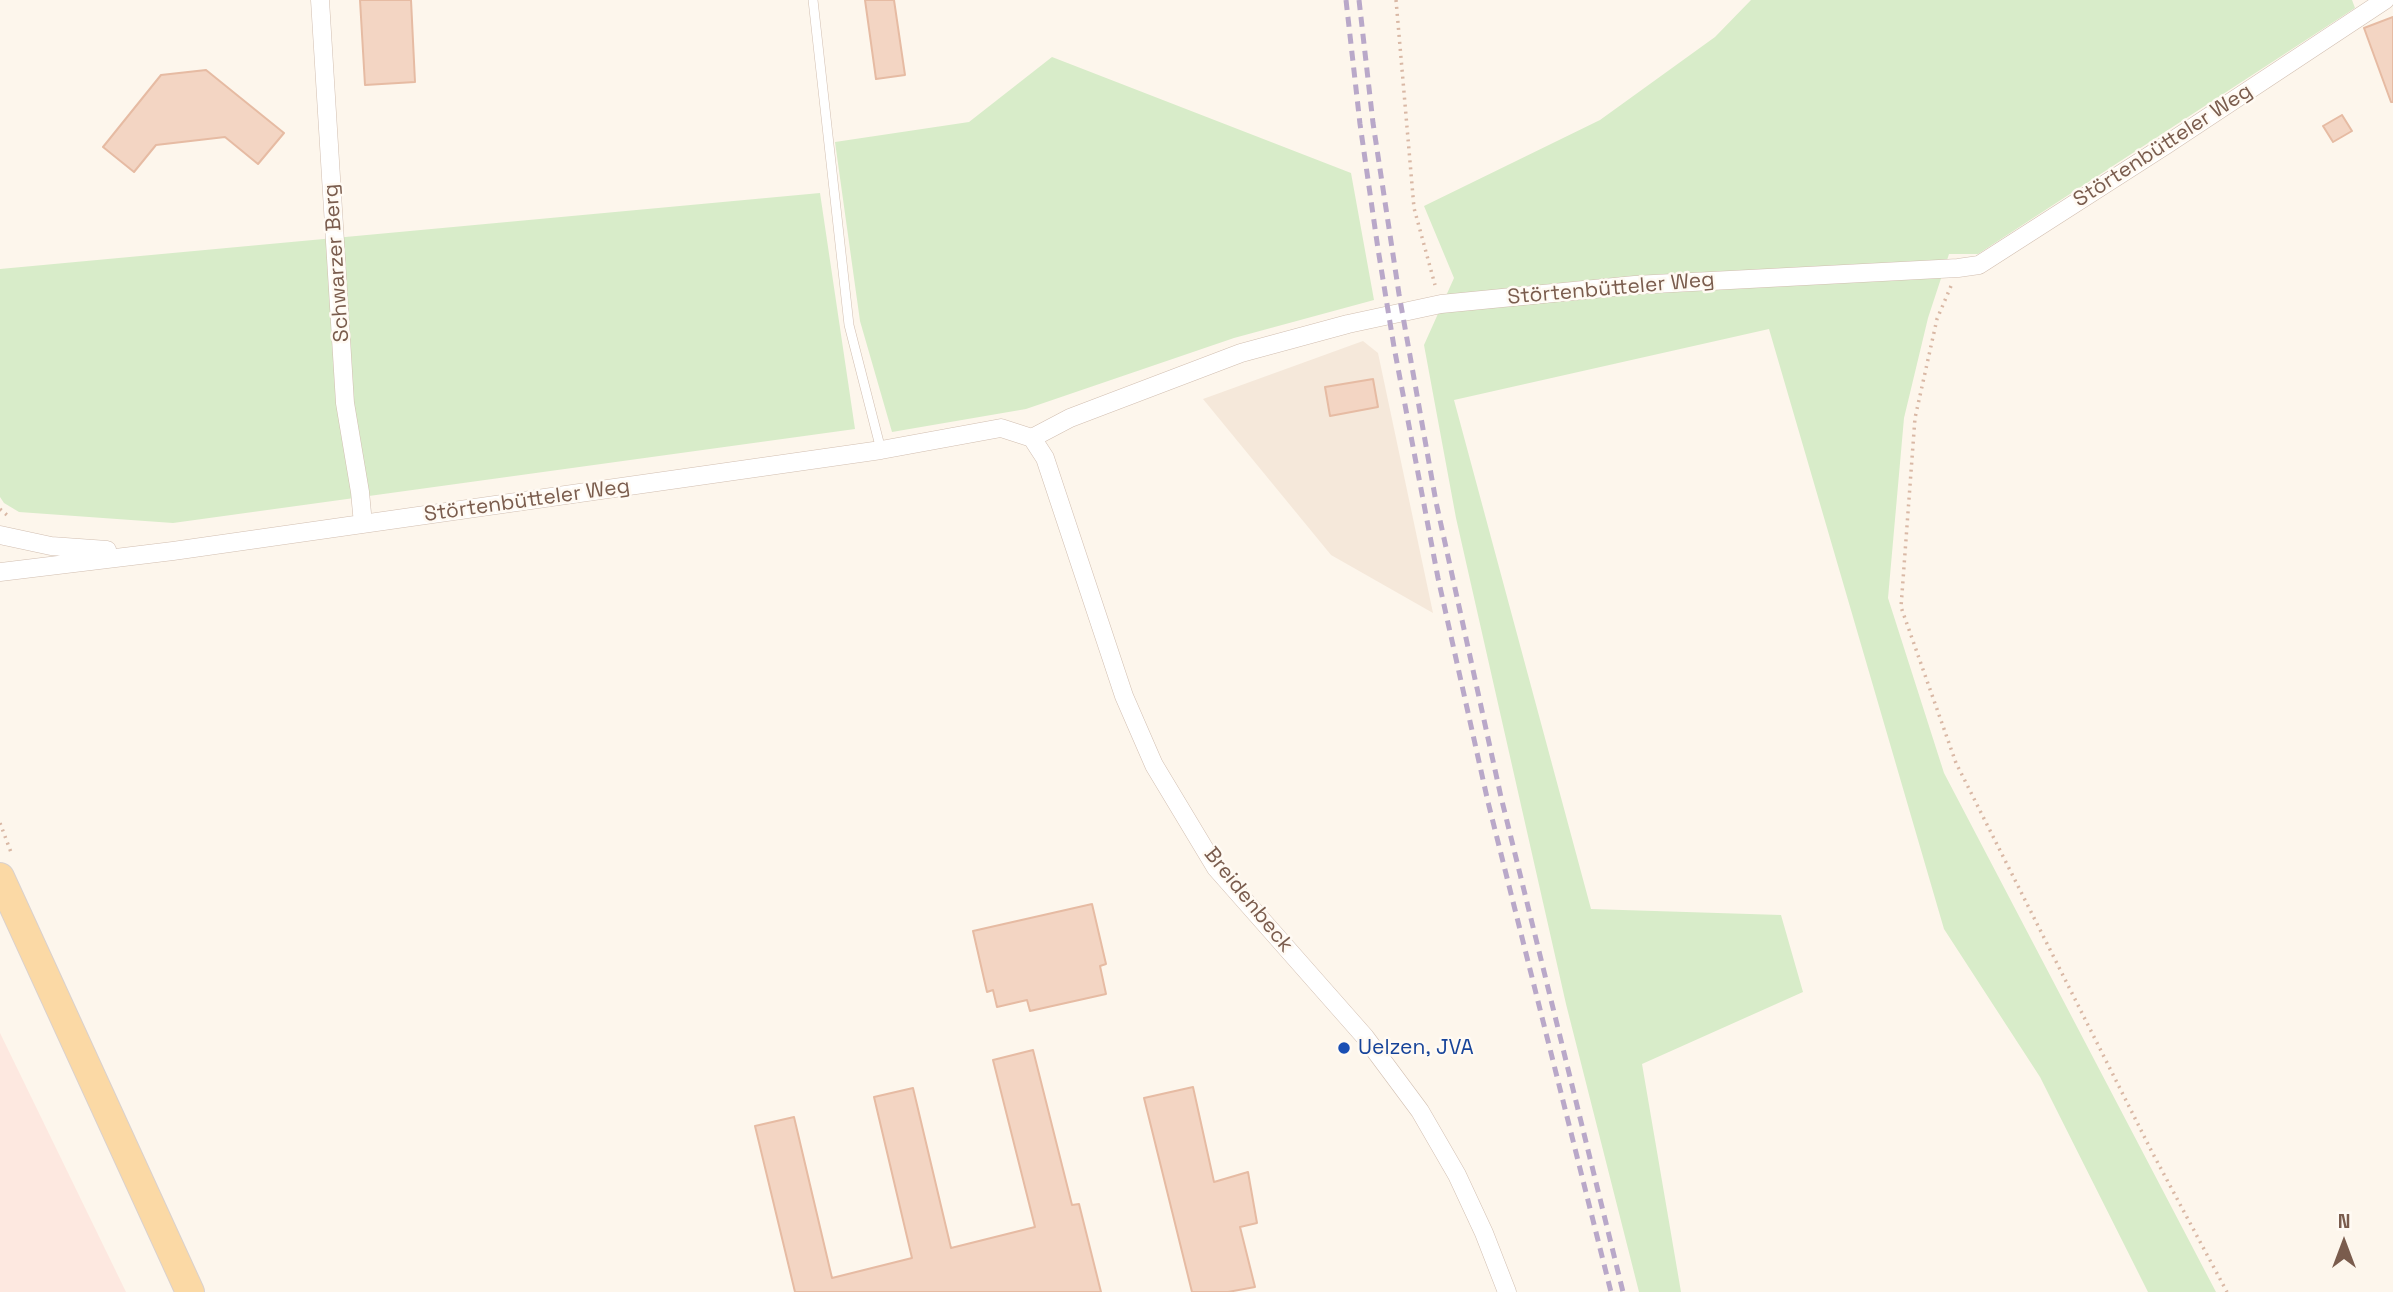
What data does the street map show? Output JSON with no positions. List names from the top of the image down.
{
  "streets": {
    "street": ["Störtenbütteler Weg", "Schwarzer Berg", "Breidenbeck"]
  },
  "crossings": [
    ["Störtenbütteler Weg", "Schwarzer Berg"],
    ["Störtenbütteler Weg", "Breidenbeck"]
  ],
  "places": ["Uelzen, JVA"],
  "north": "top"
}
